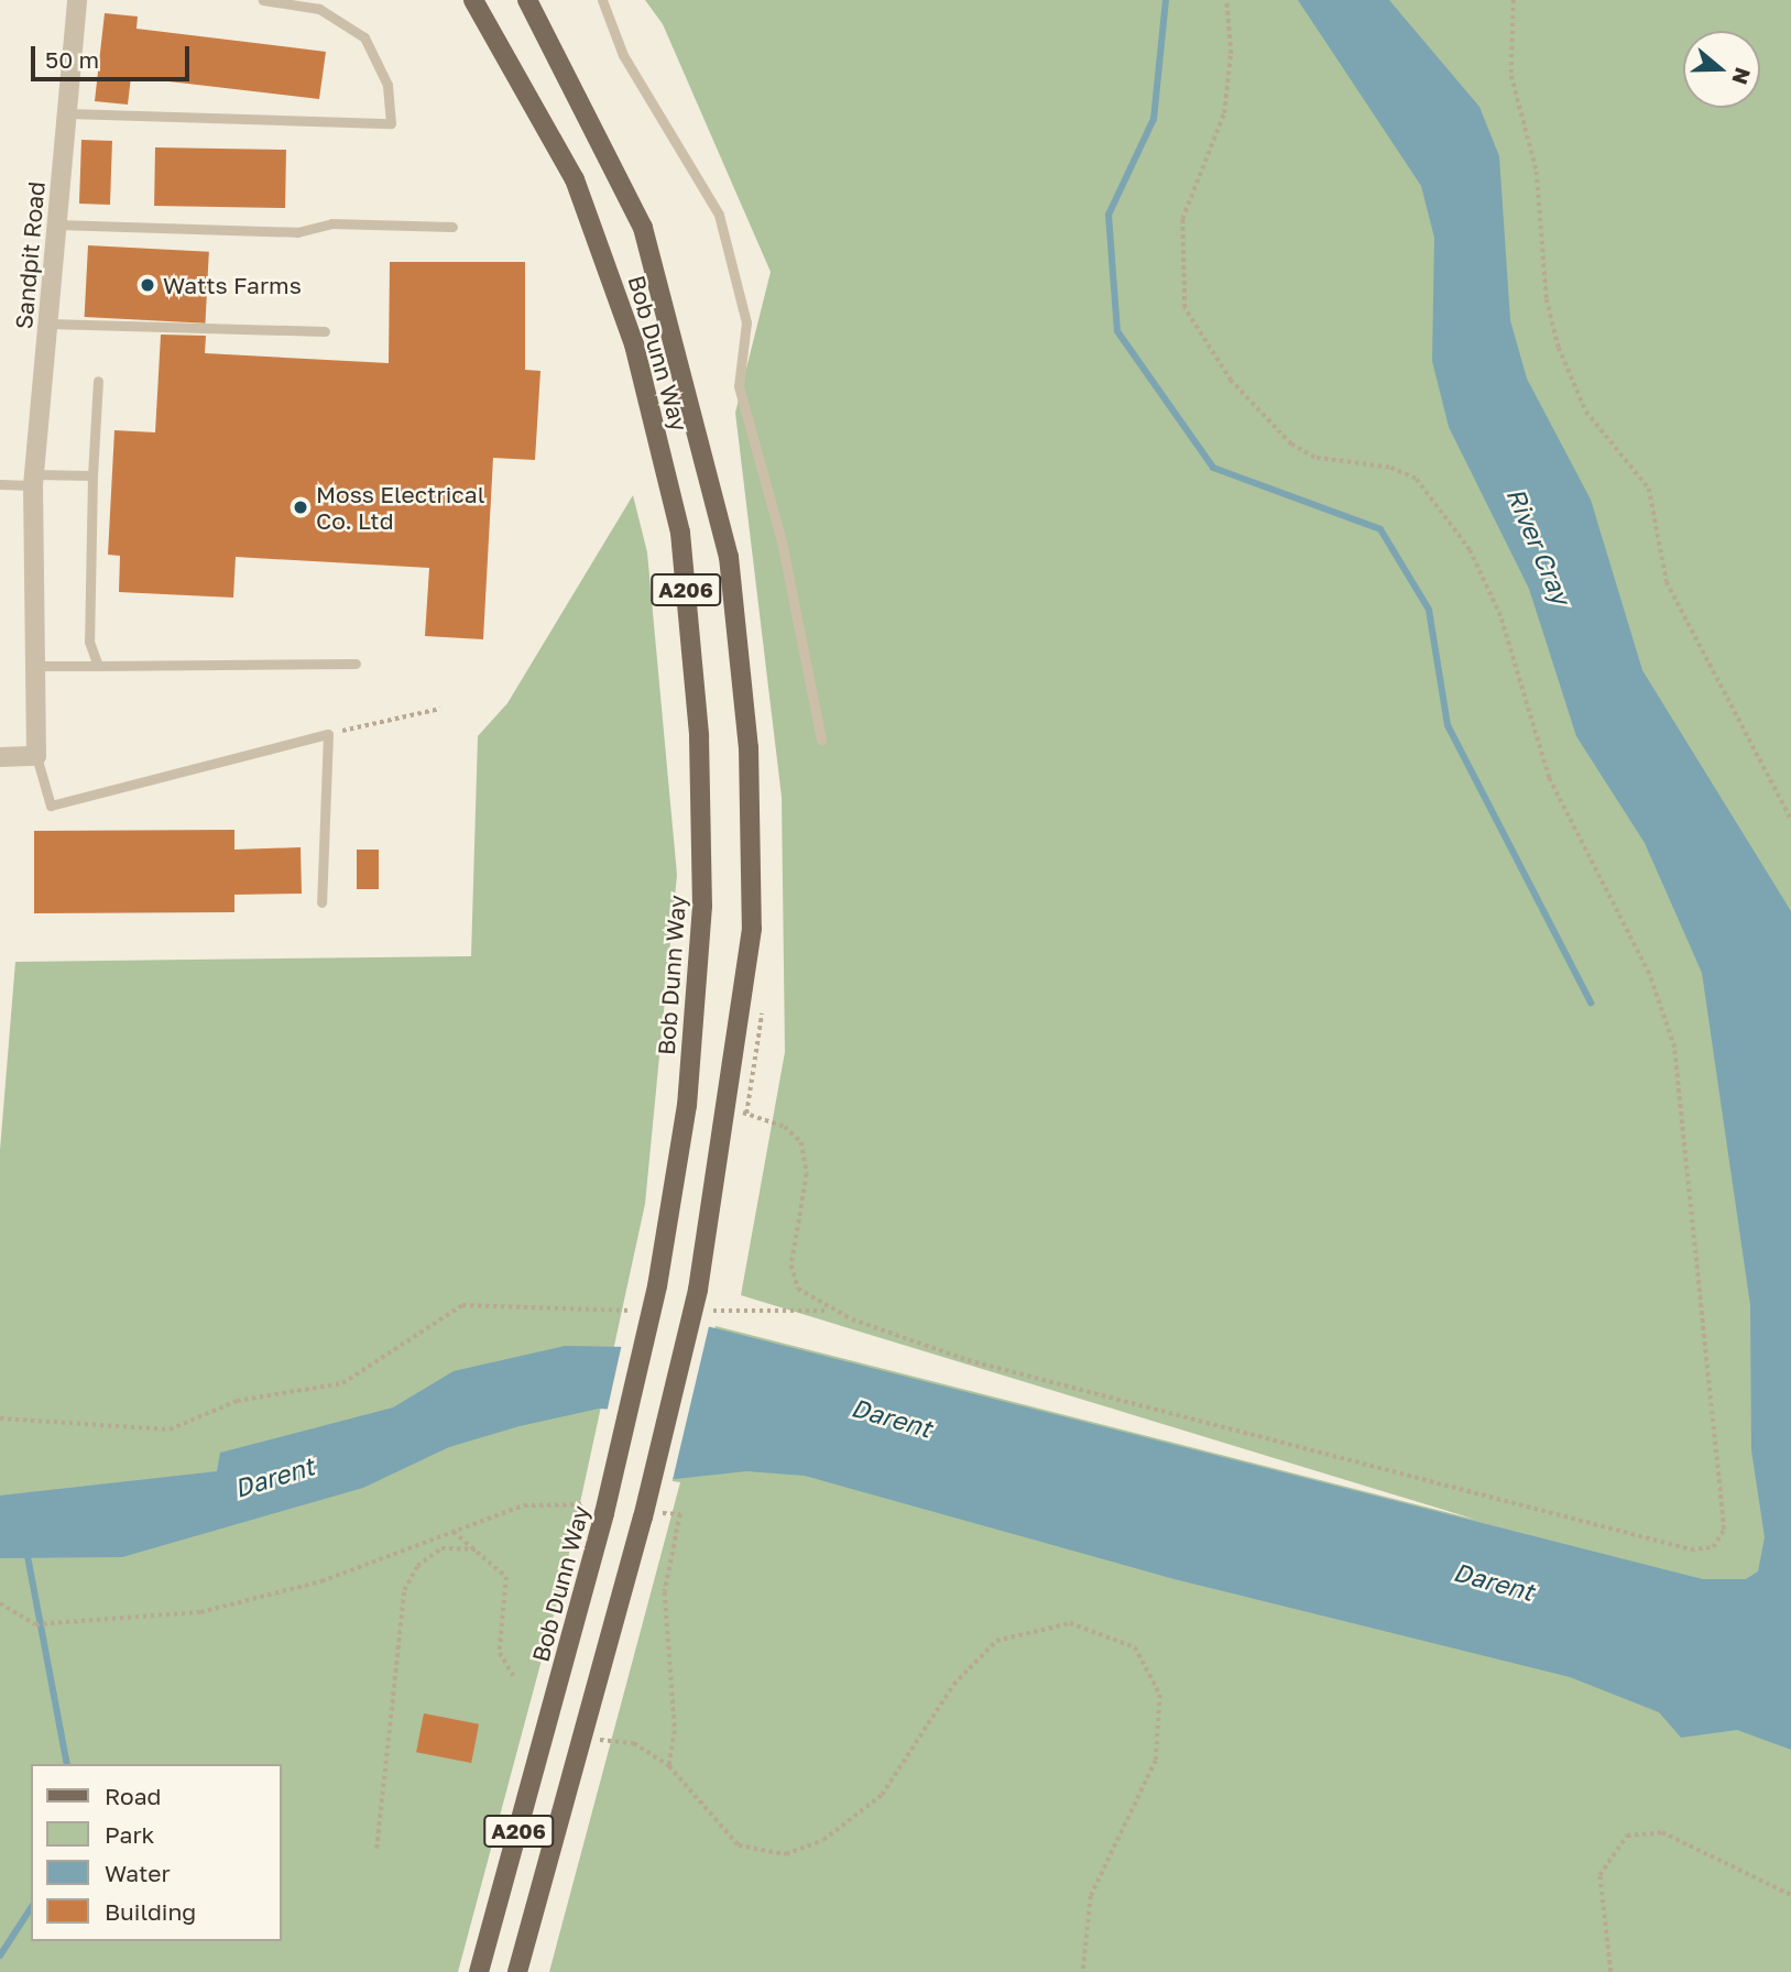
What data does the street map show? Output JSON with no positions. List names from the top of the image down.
{
  "streets": {
    "main road": ["Bob Dunn Way", "A206"],
    "street": ["Sandpit Road"]
  },
  "water": ["River Cray", "Darent"],
  "places": ["Watts Farms", "Moss Electrical Co. Ltd"],
  "legend": [
    "Road",
    "Park",
    "Water",
    "Building"
  ],
  "scale_bar": "50 m",
  "north": "right"
}
